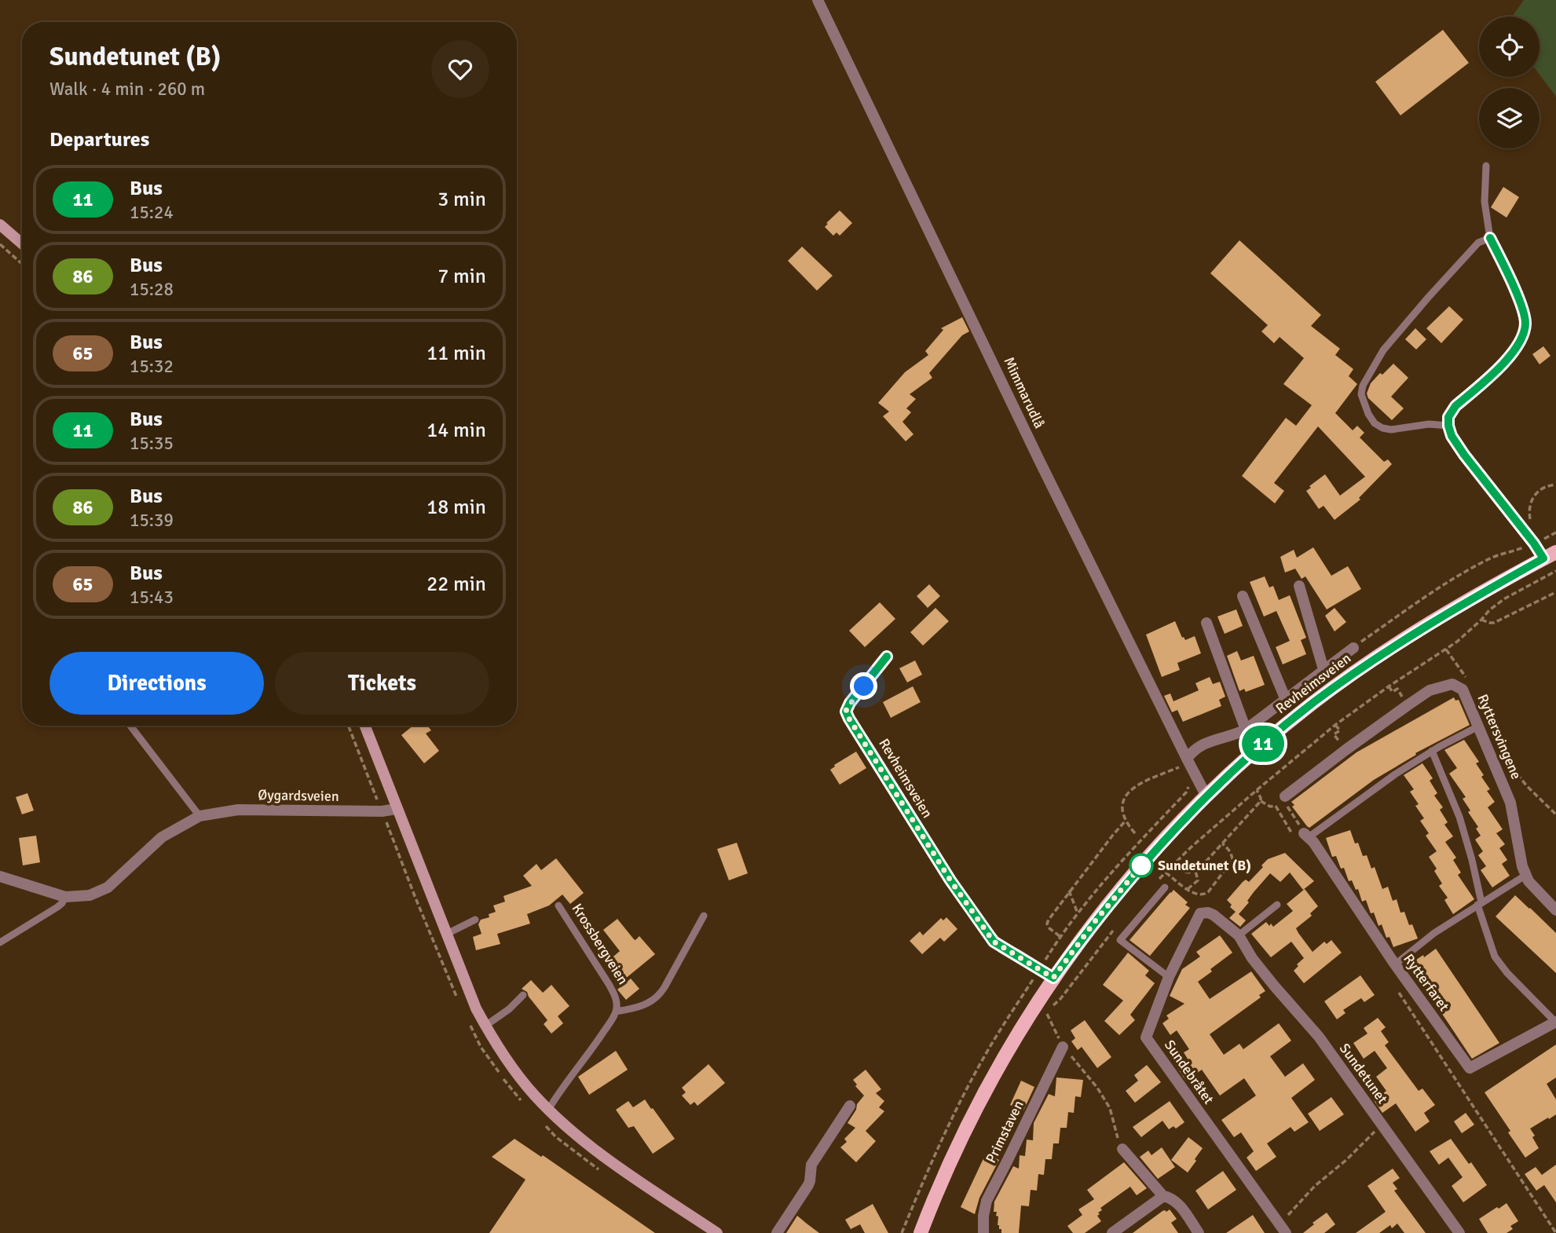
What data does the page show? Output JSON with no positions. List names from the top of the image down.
{
  "streets": {
    "main road": ["Revheimsveien"],
    "street": [
      "Mimmarudlå",
      "Ryttersvingene",
      "Øygardsveien",
      "Rytterfaret",
      "Sundebråtet",
      "Sundetunet",
      "Primstaven"
    ],
    "lane": ["Krossbergveien"]
  },
  "crossings": [
    ["Mimmarudlå", "Revheimsveien"],
    ["Sundebråtet", "Sundetunet"]
  ],
  "places": ["Sundetunet (B)"],
  "lines": ["bus line 11"],
  "page": {
    "on_map": "11",
    "heading": [
      ["Sundetunet (B)", "Walk · 4 min · 260 m"],
      "Departures"
    ],
    "list": [
      {
        "mark": "11",
        "name": "Bus",
        "note": "15:24",
        "value": "3 min"
      },
      {
        "mark": "86",
        "name": "Bus",
        "note": "15:28",
        "value": "7 min"
      },
      {
        "mark": "65",
        "name": "Bus",
        "note": "15:32",
        "value": "11 min"
      },
      {
        "mark": "11",
        "name": "Bus",
        "note": "15:35",
        "value": "14 min"
      },
      {
        "mark": "86",
        "name": "Bus",
        "note": "15:39",
        "value": "18 min"
      },
      {
        "mark": "65",
        "name": "Bus",
        "note": "15:43",
        "value": "22 min"
      }
    ],
    "buttons": ["Directions", "Tickets"]
  }
}
